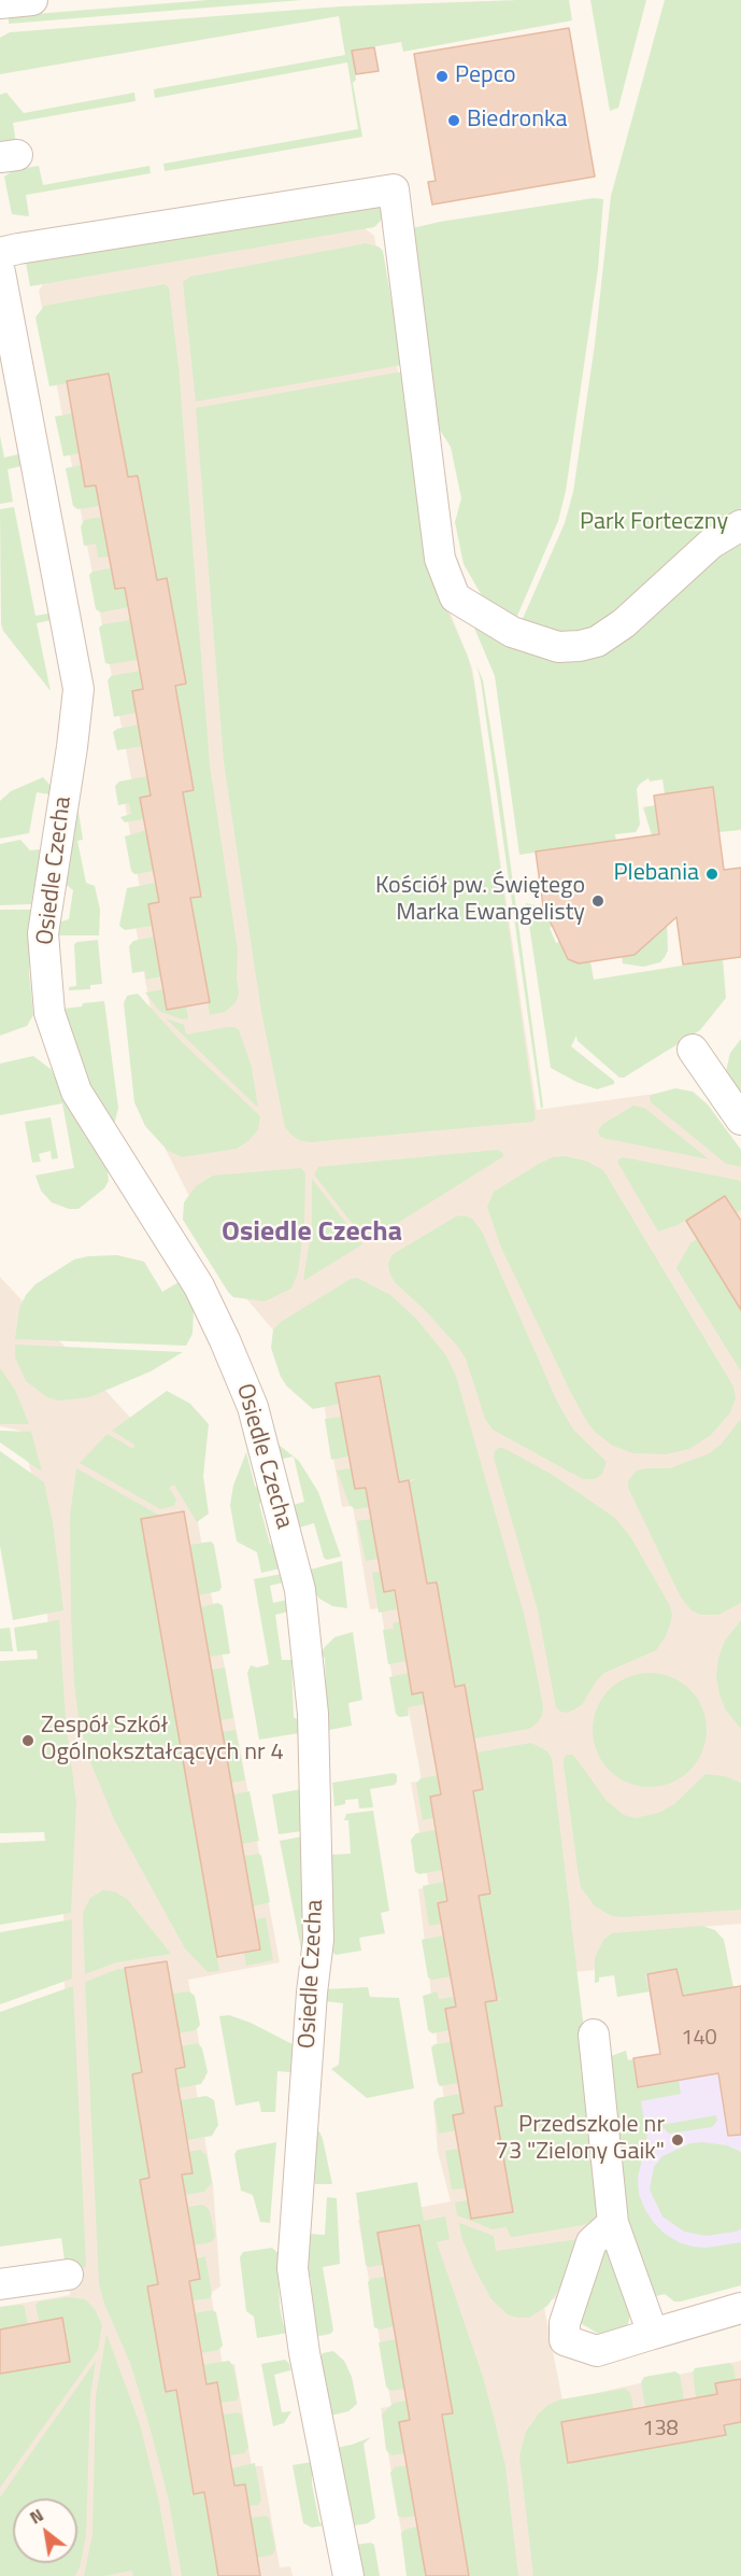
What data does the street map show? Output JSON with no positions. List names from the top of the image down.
{
  "streets": {
    "street": ["Osiedle Czecha"]
  },
  "districts": ["Osiedle Czecha"],
  "parks": ["Park Forteczny"],
  "places": [
    "Pepco",
    "Biedronka",
    "Plebania",
    "Kościół pw. Świętego Marka Ewangelisty",
    "Zespół Szkół Ogólnokształcących nr 4",
    "Przedszkole nr 73 \"Zielony Gaik\""
  ],
  "house_numbers": ["140", "138"],
  "north": "top left"
}
